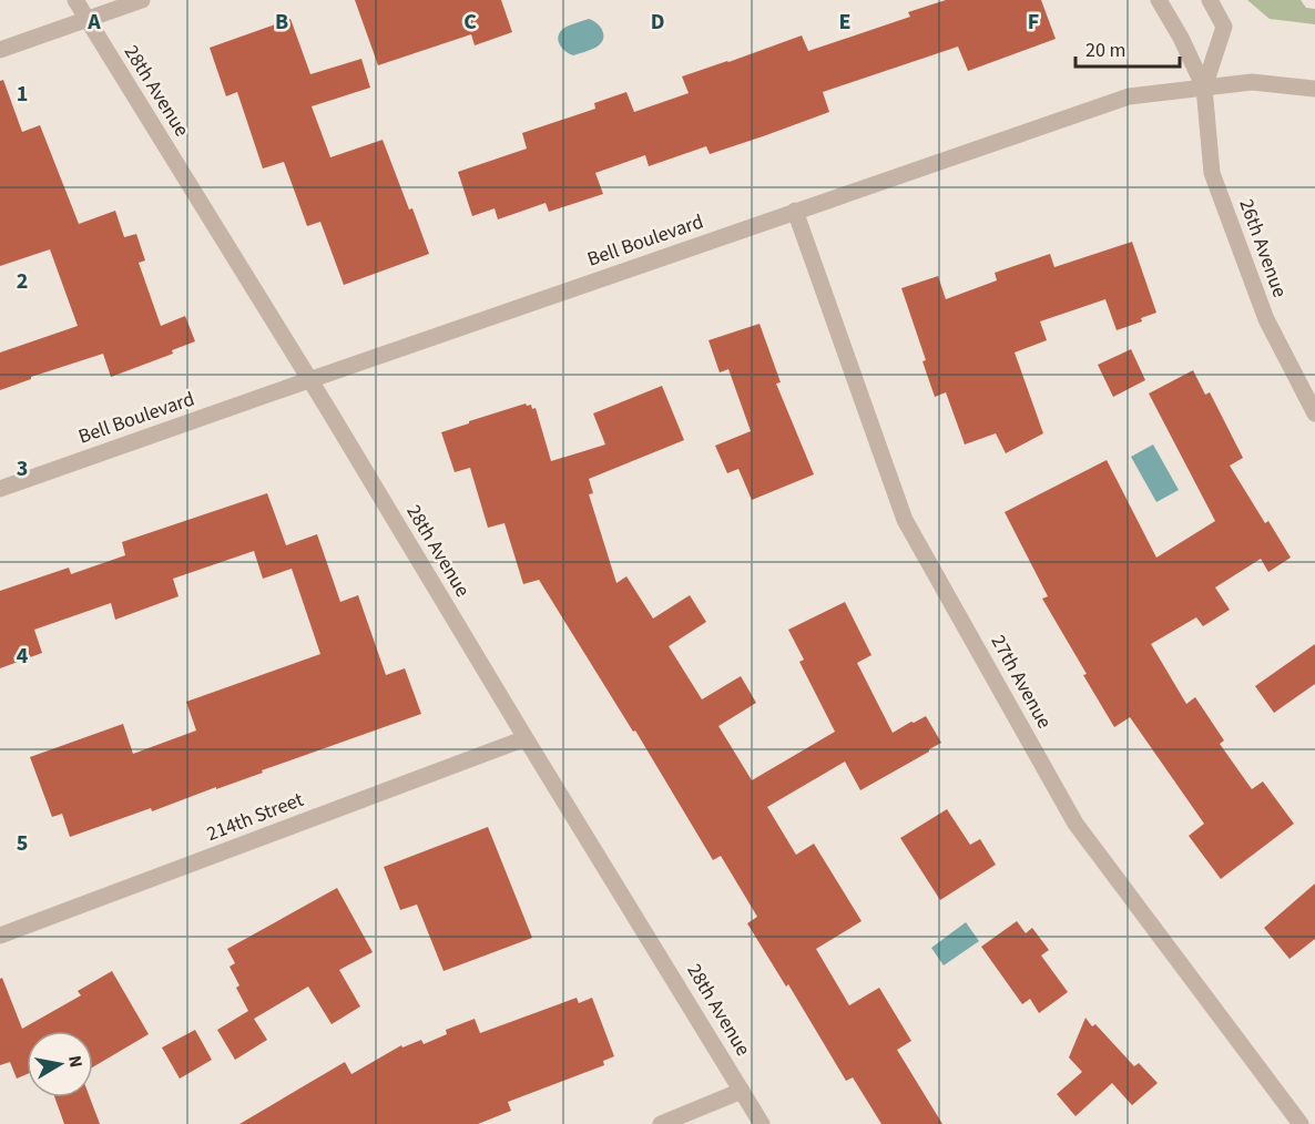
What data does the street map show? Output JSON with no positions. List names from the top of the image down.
{
  "streets": {
    "street": [
      "28th Avenue",
      "Bell Boulevard",
      "26th Avenue",
      "27th Avenue",
      "214th Street"
    ]
  },
  "crossings": [
    ["28th Avenue", "Bell Boulevard"],
    ["28th Avenue", "214th Street"],
    ["Bell Boulevard", "26th Avenue"],
    ["Bell Boulevard", "27th Avenue"]
  ],
  "scale_bar": "20 m",
  "north": "right",
  "grid": {
    "columns": [
      "A",
      "B",
      "C",
      "D",
      "E",
      "F"
    ],
    "rows": [
      "1",
      "2",
      "3",
      "4",
      "5"
    ]
  }
}
